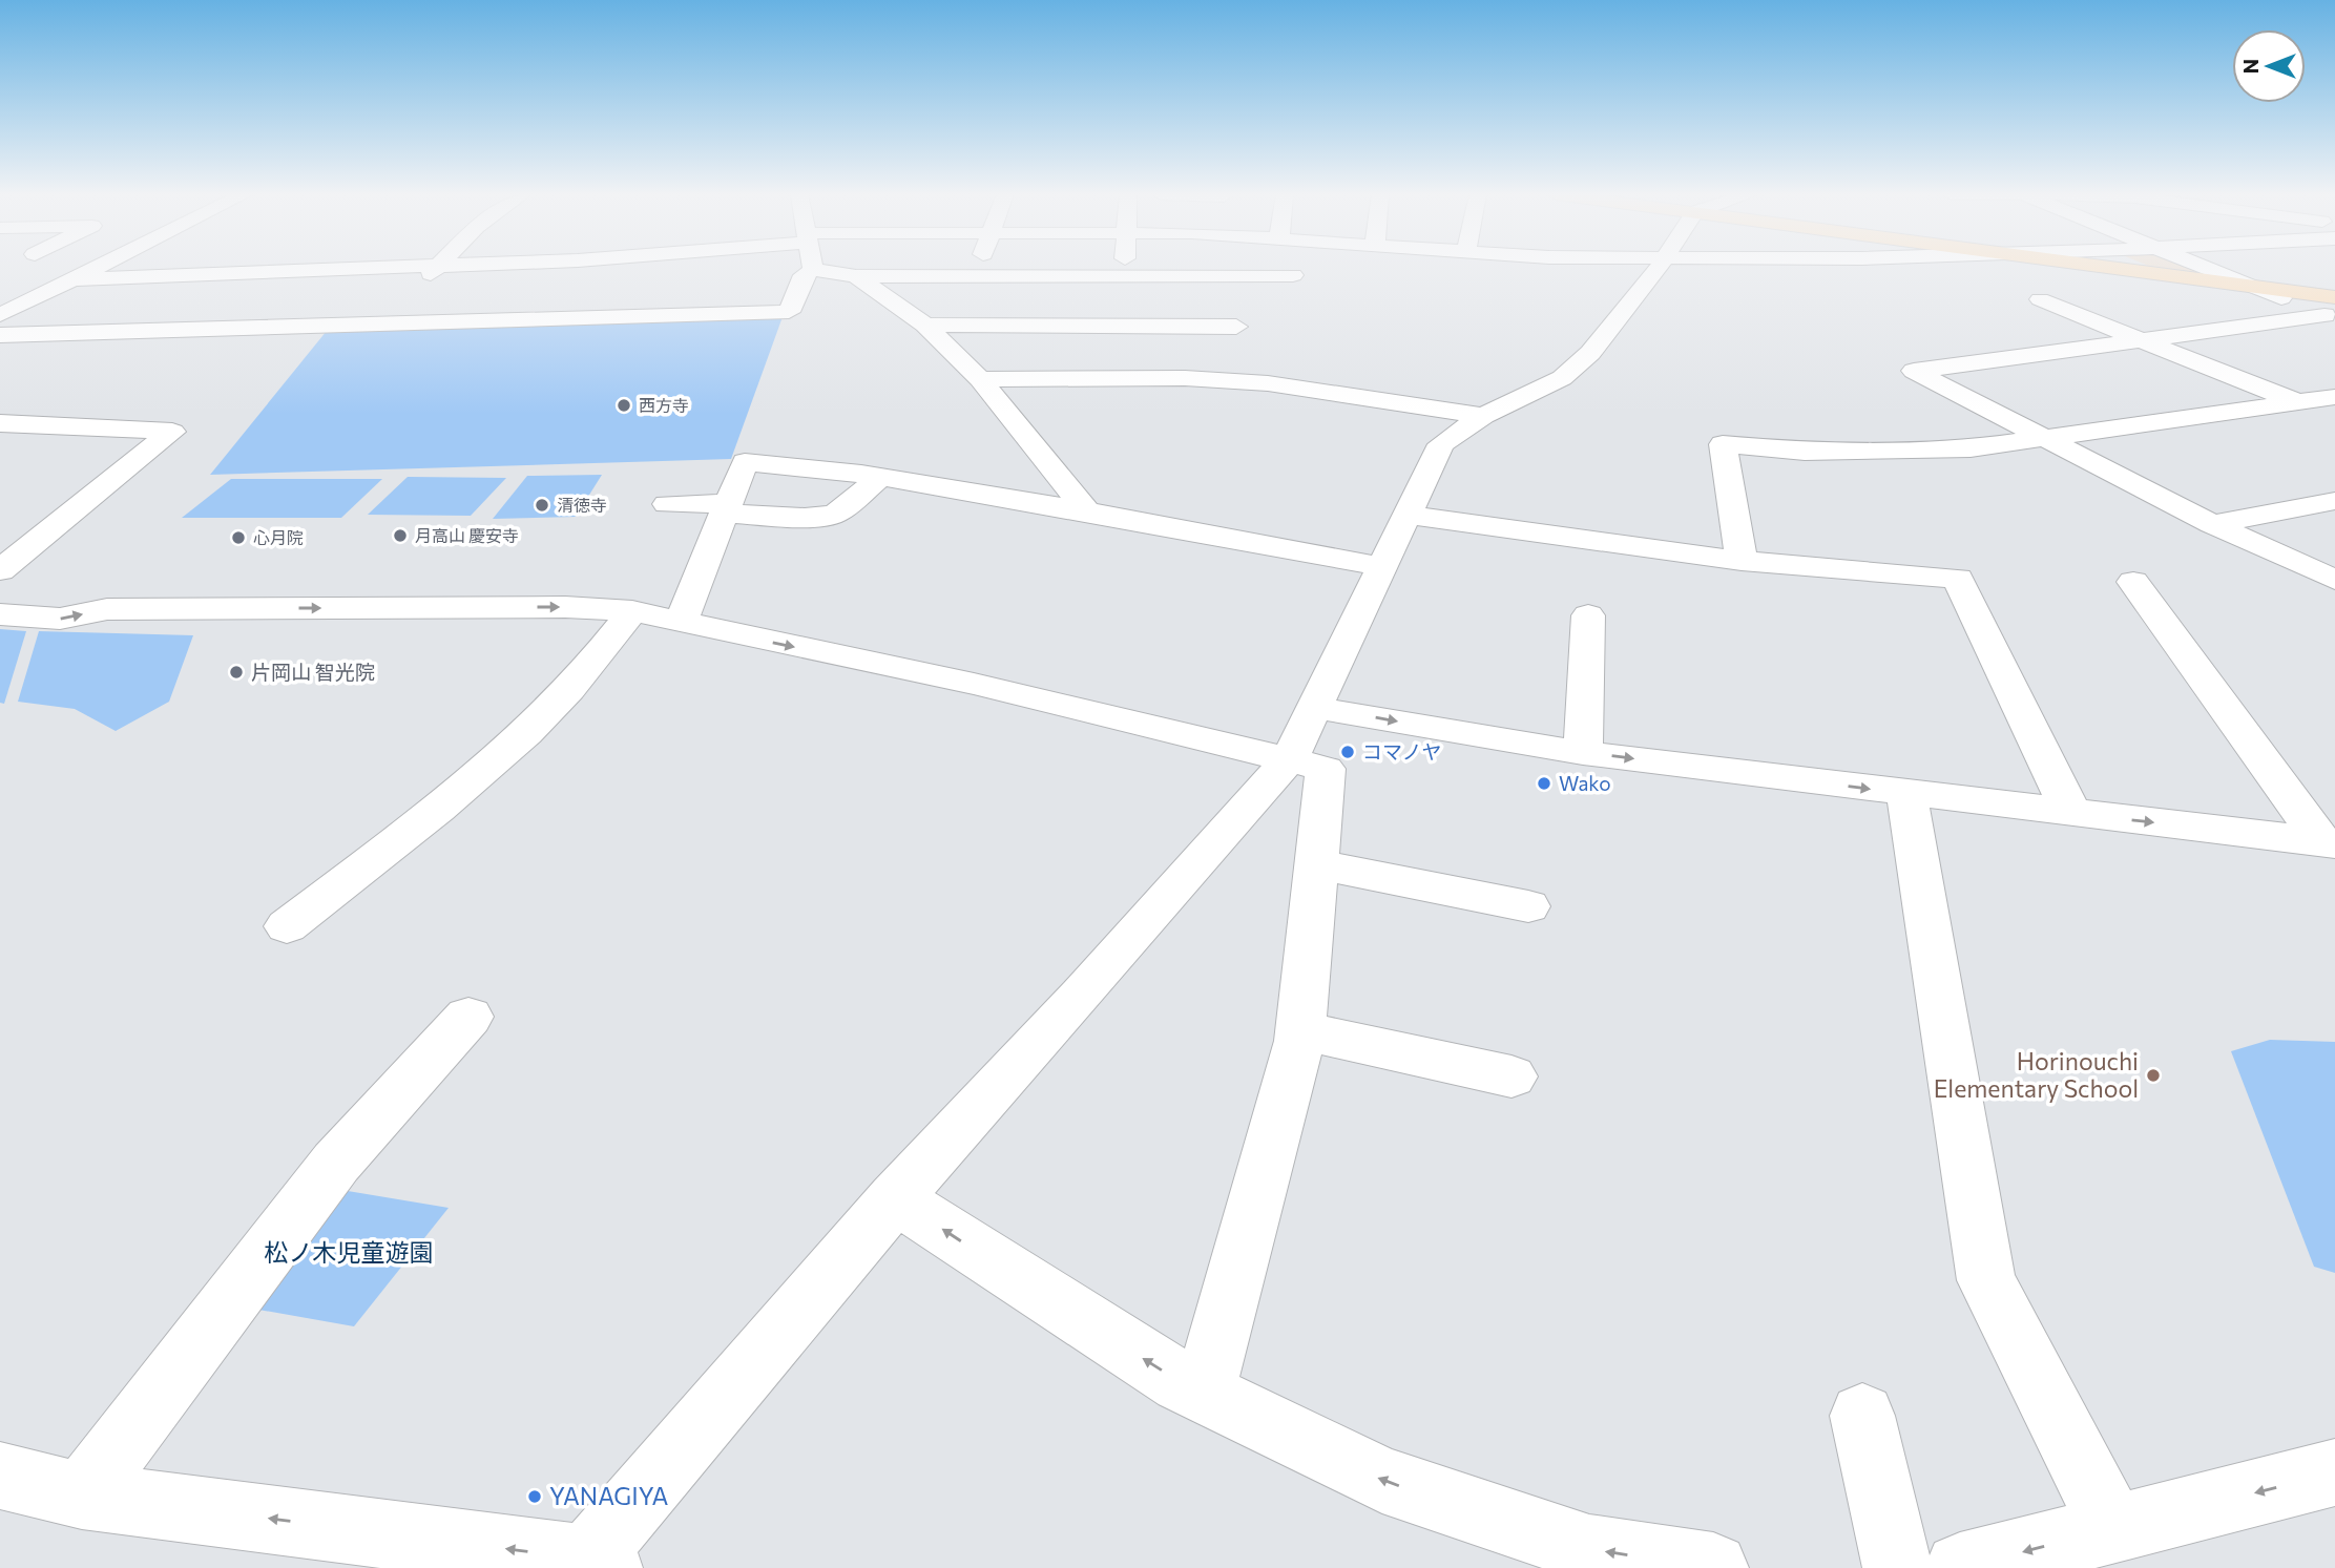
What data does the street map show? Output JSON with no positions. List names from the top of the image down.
{
  "parks": ["松ノ木児童遊園"],
  "places": [
    "西方寺",
    "清徳寺",
    "月高山 慶安寺",
    "心月院",
    "片岡山 智光院",
    "コマノヤ",
    "Wako",
    "Horinouchi Elementary School",
    "YANAGIYA"
  ],
  "north": "left"
}
